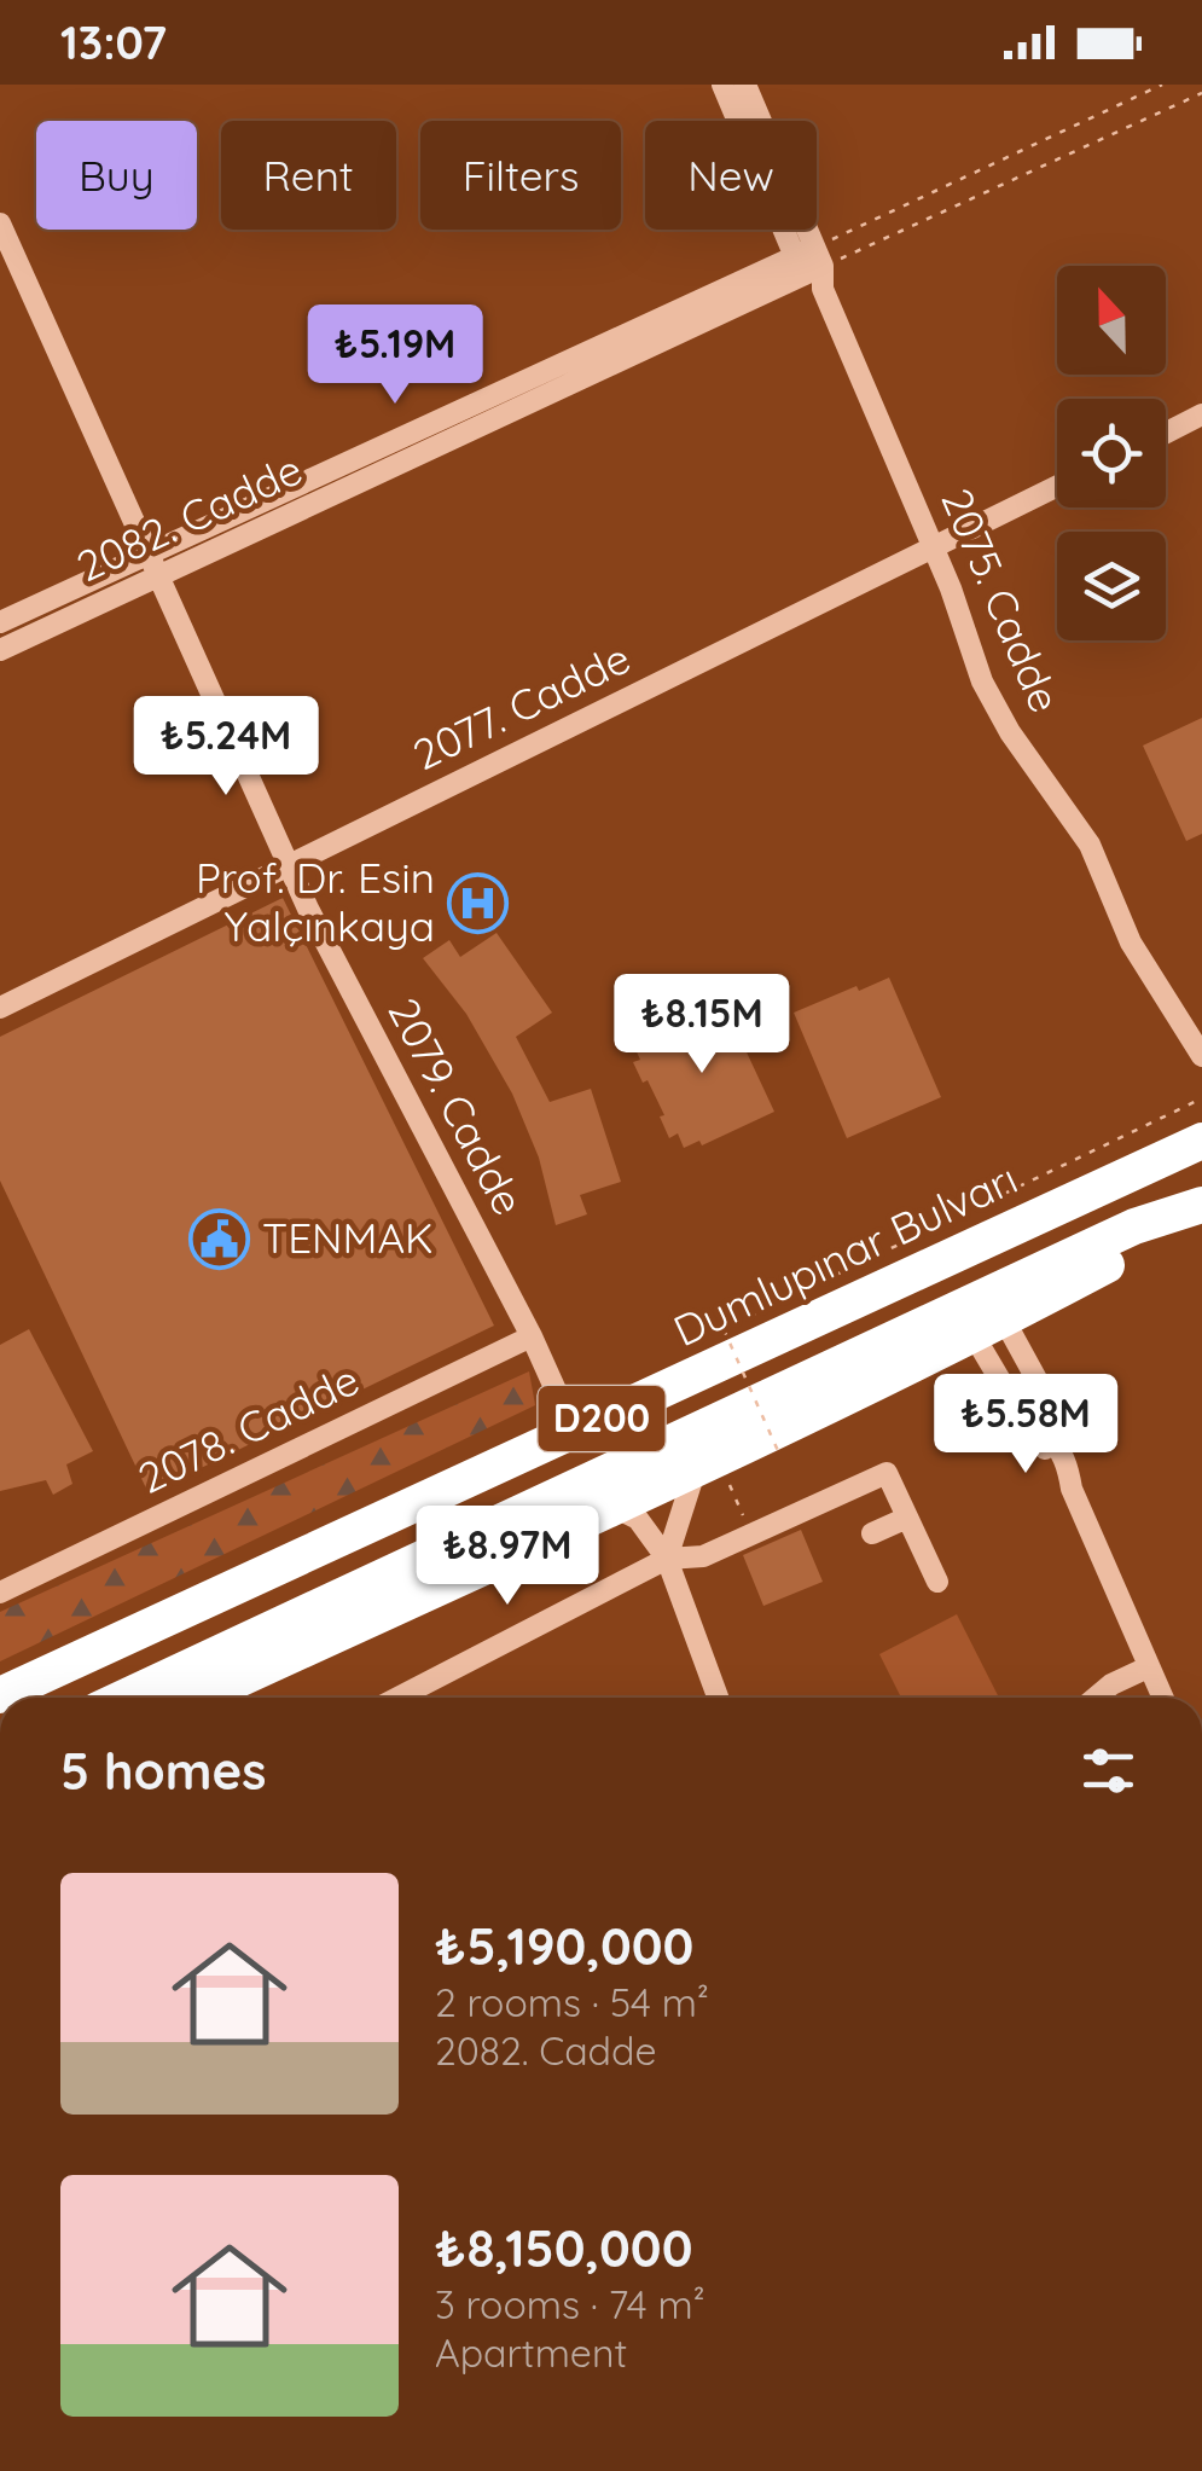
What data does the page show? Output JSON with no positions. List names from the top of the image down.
{
  "streets": {
    "highway": ["Dumlupınar Bulvarı", "D200"],
    "street": [
      "2082. Cadde",
      "2075. Cadde",
      "2077. Cadde",
      "2079. Cadde",
      "2078. Cadde"
    ]
  },
  "crossings": [
    ["2082. Cadde", "2075. Cadde"],
    ["2082. Cadde", "2079. Cadde"],
    ["2075. Cadde", "2077. Cadde"],
    ["2077. Cadde", "2079. Cadde"],
    ["2079. Cadde", "Dumlupınar Bulvarı"],
    ["2079. Cadde", "2078. Cadde"]
  ],
  "places": {
    "hospital": ["Prof. Dr. Esin Yalçınkaya"],
    "public building": ["TENMAK"]
  },
  "north": "top",
  "page": {
    "status": "13:07",
    "chip": [
      "Buy",
      "Rent",
      "Filters",
      "New"
    ],
    "price": [
      "₺5.19M",
      "₺5.24M",
      "₺8.15M",
      "₺5.58M",
      "₺8.97M"
    ],
    "heading": "5 homes",
    "list": [
      {
        "name": "₺5,190,000",
        "note": "2 rooms · 54 m² · 2082. Cadde"
      },
      {
        "name": "₺8,150,000",
        "note": "3 rooms · 74 m² · Apartment"
      }
    ]
  }
}
